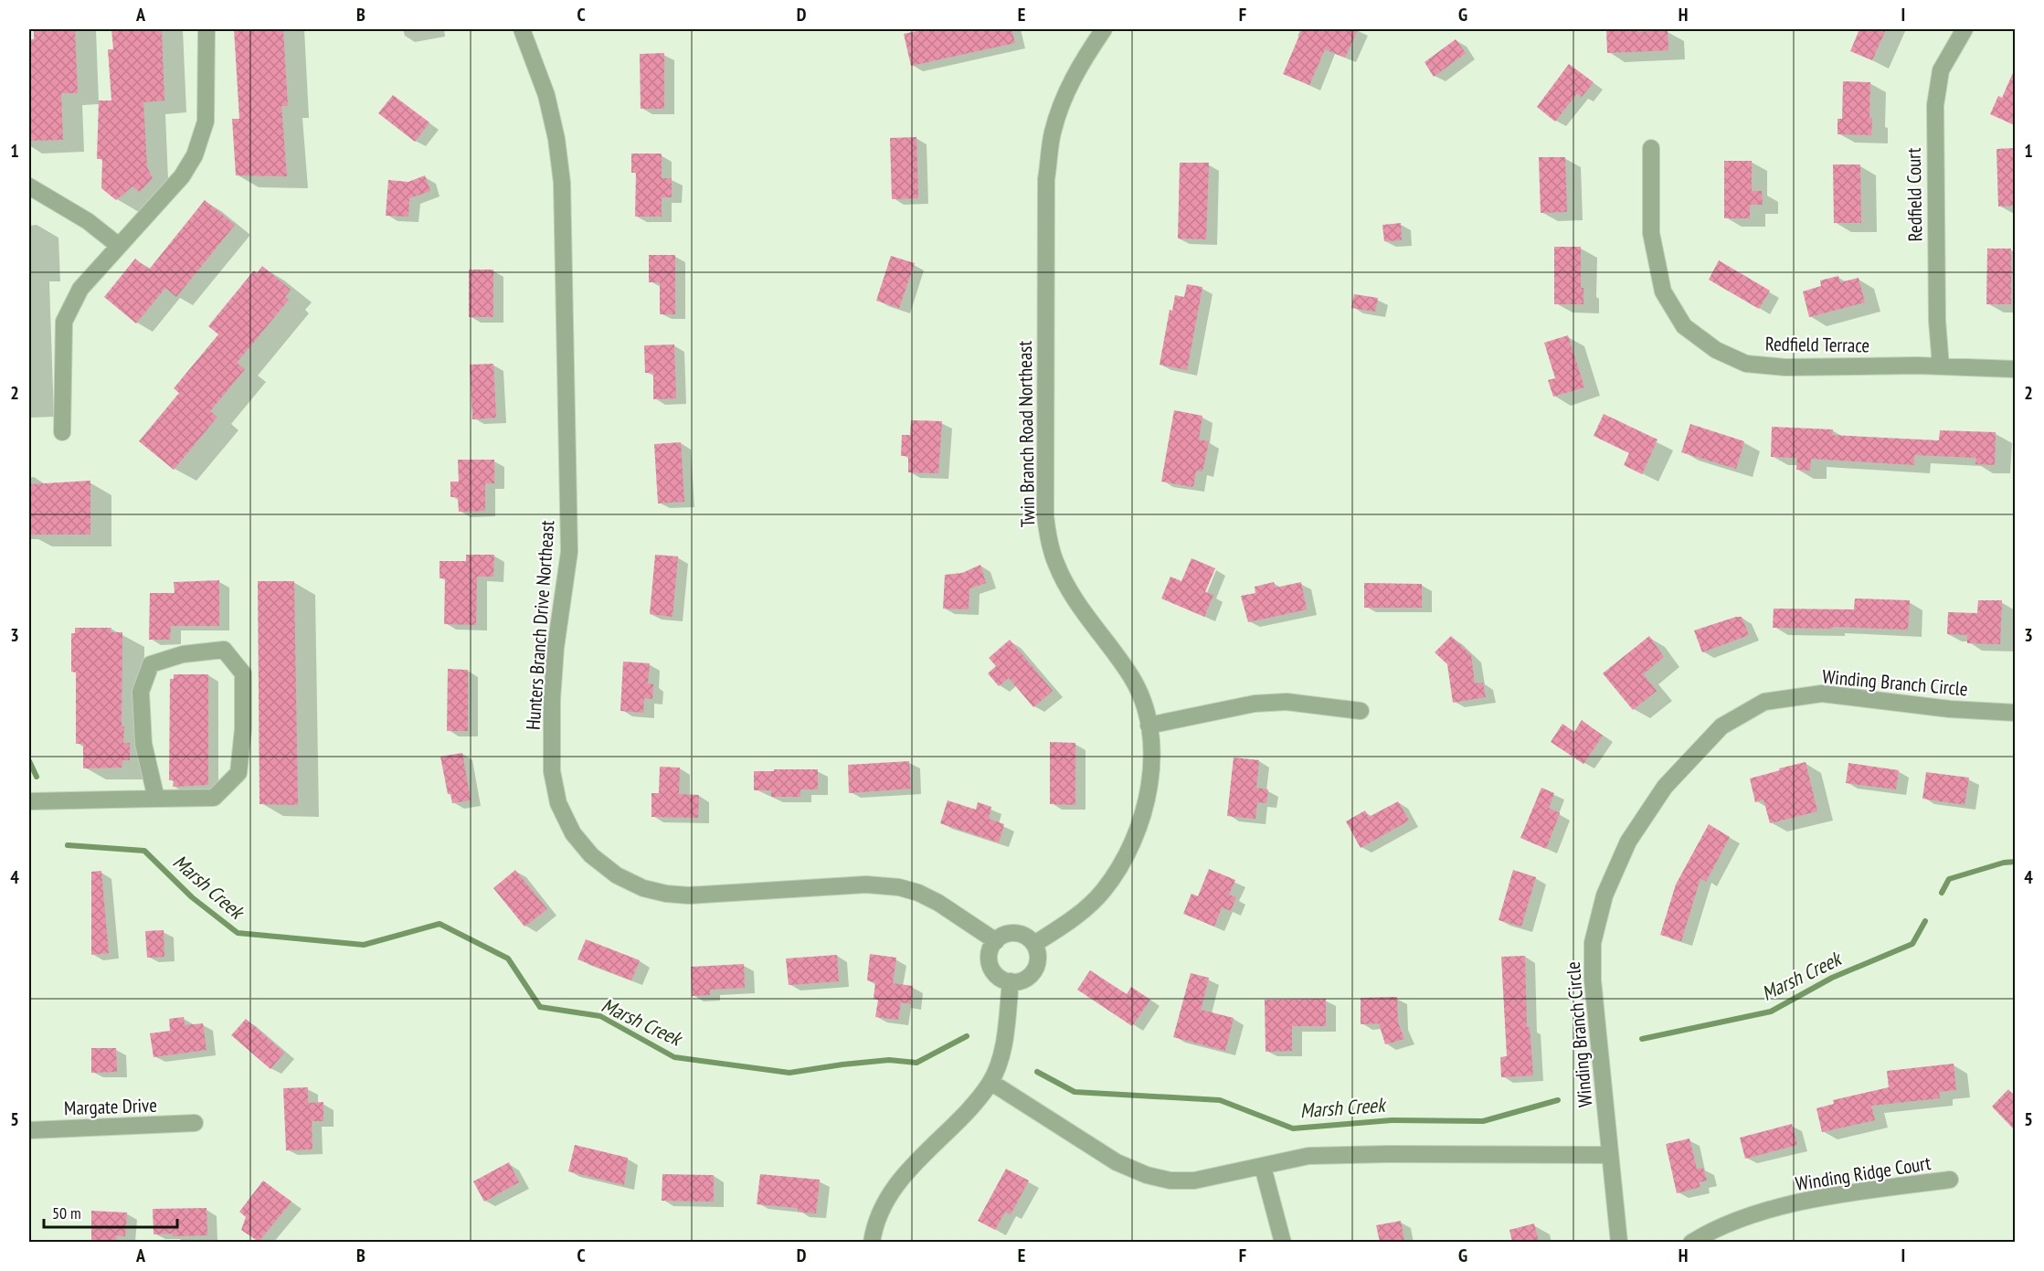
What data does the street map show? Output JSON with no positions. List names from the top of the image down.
{
  "streets": {
    "street": [
      "Redfield Court",
      "Redfield Terrace",
      "Twin Branch Road Northeast",
      "Hunters Branch Drive Northeast",
      "Winding Branch Circle",
      "Margate Drive",
      "Winding Ridge Court"
    ]
  },
  "crossings": [
    ["Redfield Court", "Redfield Terrace"],
    ["Twin Branch Road Northeast", "Hunters Branch Drive Northeast"]
  ],
  "water": ["Marsh Creek"],
  "scale_bar": "50 m",
  "grid": {
    "columns": [
      "A",
      "B",
      "C",
      "D",
      "E",
      "F",
      "G",
      "H",
      "I"
    ],
    "rows": [
      "1",
      "2",
      "3",
      "4",
      "5"
    ]
  }
}
